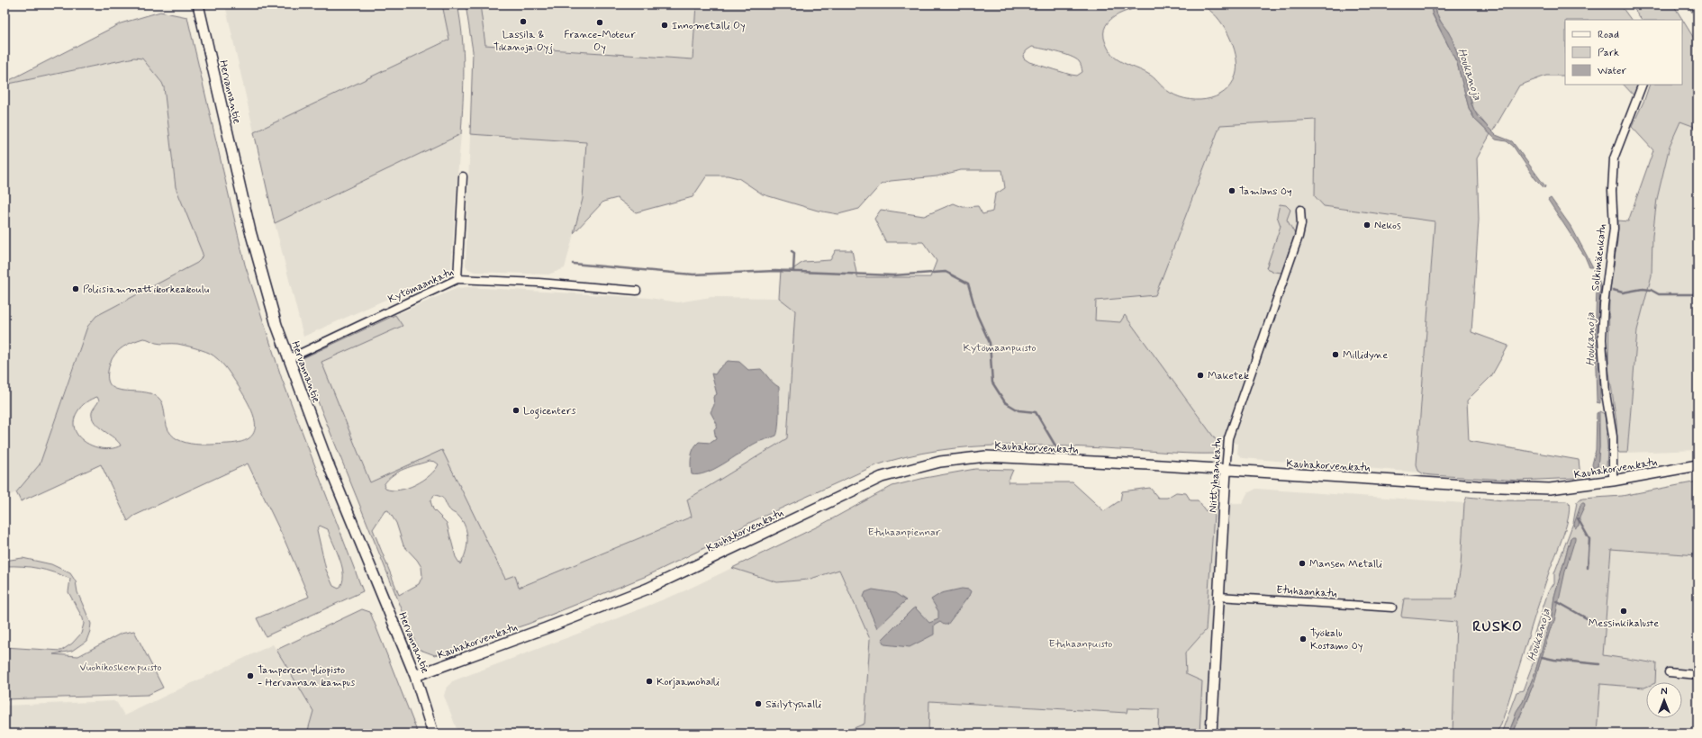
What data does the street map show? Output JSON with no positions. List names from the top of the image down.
{
  "streets": {
    "street": [
      "Hervannantie",
      "Solkimäenkatu",
      "Kytömaankatu",
      "Kauhakorvenkatu",
      "Niittyhaankatu",
      "Etuhaankatu"
    ]
  },
  "crossings": [
    ["Hervannantie", "Kytömaankatu"],
    ["Hervannantie", "Kauhakorvenkatu"],
    ["Solkimäenkatu", "Kauhakorvenkatu"],
    ["Kauhakorvenkatu", "Niittyhaankatu"],
    ["Niittyhaankatu", "Etuhaankatu"]
  ],
  "districts": ["RUSKO"],
  "water": ["Houkanoja"],
  "parks": [
    "Kytömaanpuisto",
    "Etuhaanpiennar",
    "Etuhaanpuisto",
    "Vuohikoskenpuisto"
  ],
  "places": [
    "Lassila & Tikanoja Oyj",
    "France-Moteur Oy",
    "Innometalli Oy",
    "Tamlans Oy",
    "Nekos",
    "Poliisiammattikorkeakoulu",
    "Millidyne",
    "Maketek",
    "Logicenters",
    "Mansen Metalli",
    "Messinkikaluste",
    "Työkalu Kostamo Oy",
    "Tampereen yliopisto - Hervannan kampus",
    "Korjaamohalli",
    "Säilytyshalli"
  ],
  "legend": ["Road", "Park", "Water"],
  "north": "top"
}
